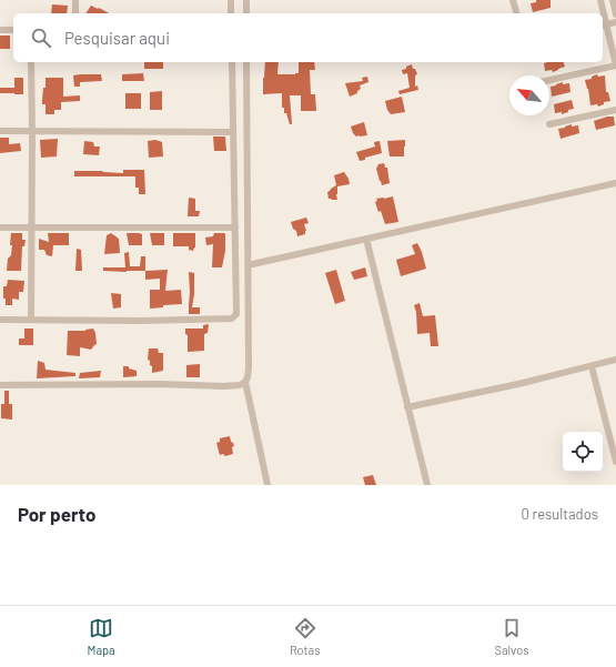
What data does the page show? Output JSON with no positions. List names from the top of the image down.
{
  "north": "top left",
  "page": {
    "search": "Pesquisar aqui",
    "heading": ["Por perto", "0 resultados"],
    "nav": ["Mapa", "Rotas", "Salvos"]
  }
}
